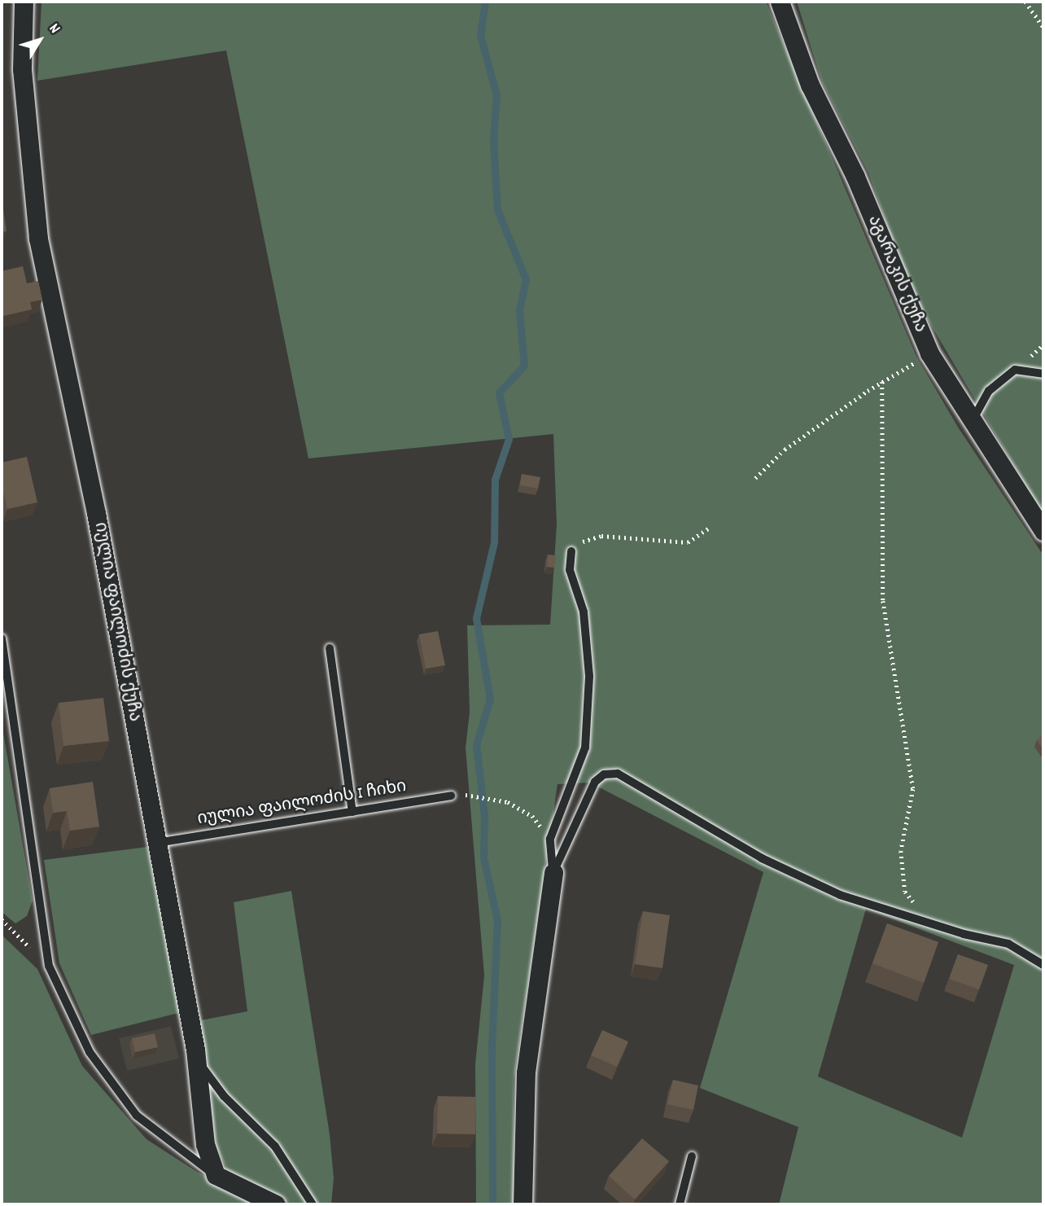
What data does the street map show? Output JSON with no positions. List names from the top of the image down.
{
  "streets": {
    "street": ["აგარაკის ქუჩა", "იულია ფაილოძის ქუჩა"],
    "lane": ["იულია ფაილოძის I ჩიხი"]
  },
  "crossings": [
    ["იულია ფაილოძის ქუჩა", "იულია ფაილოძის I ჩიხი"]
  ],
  "north": "top right"
}
